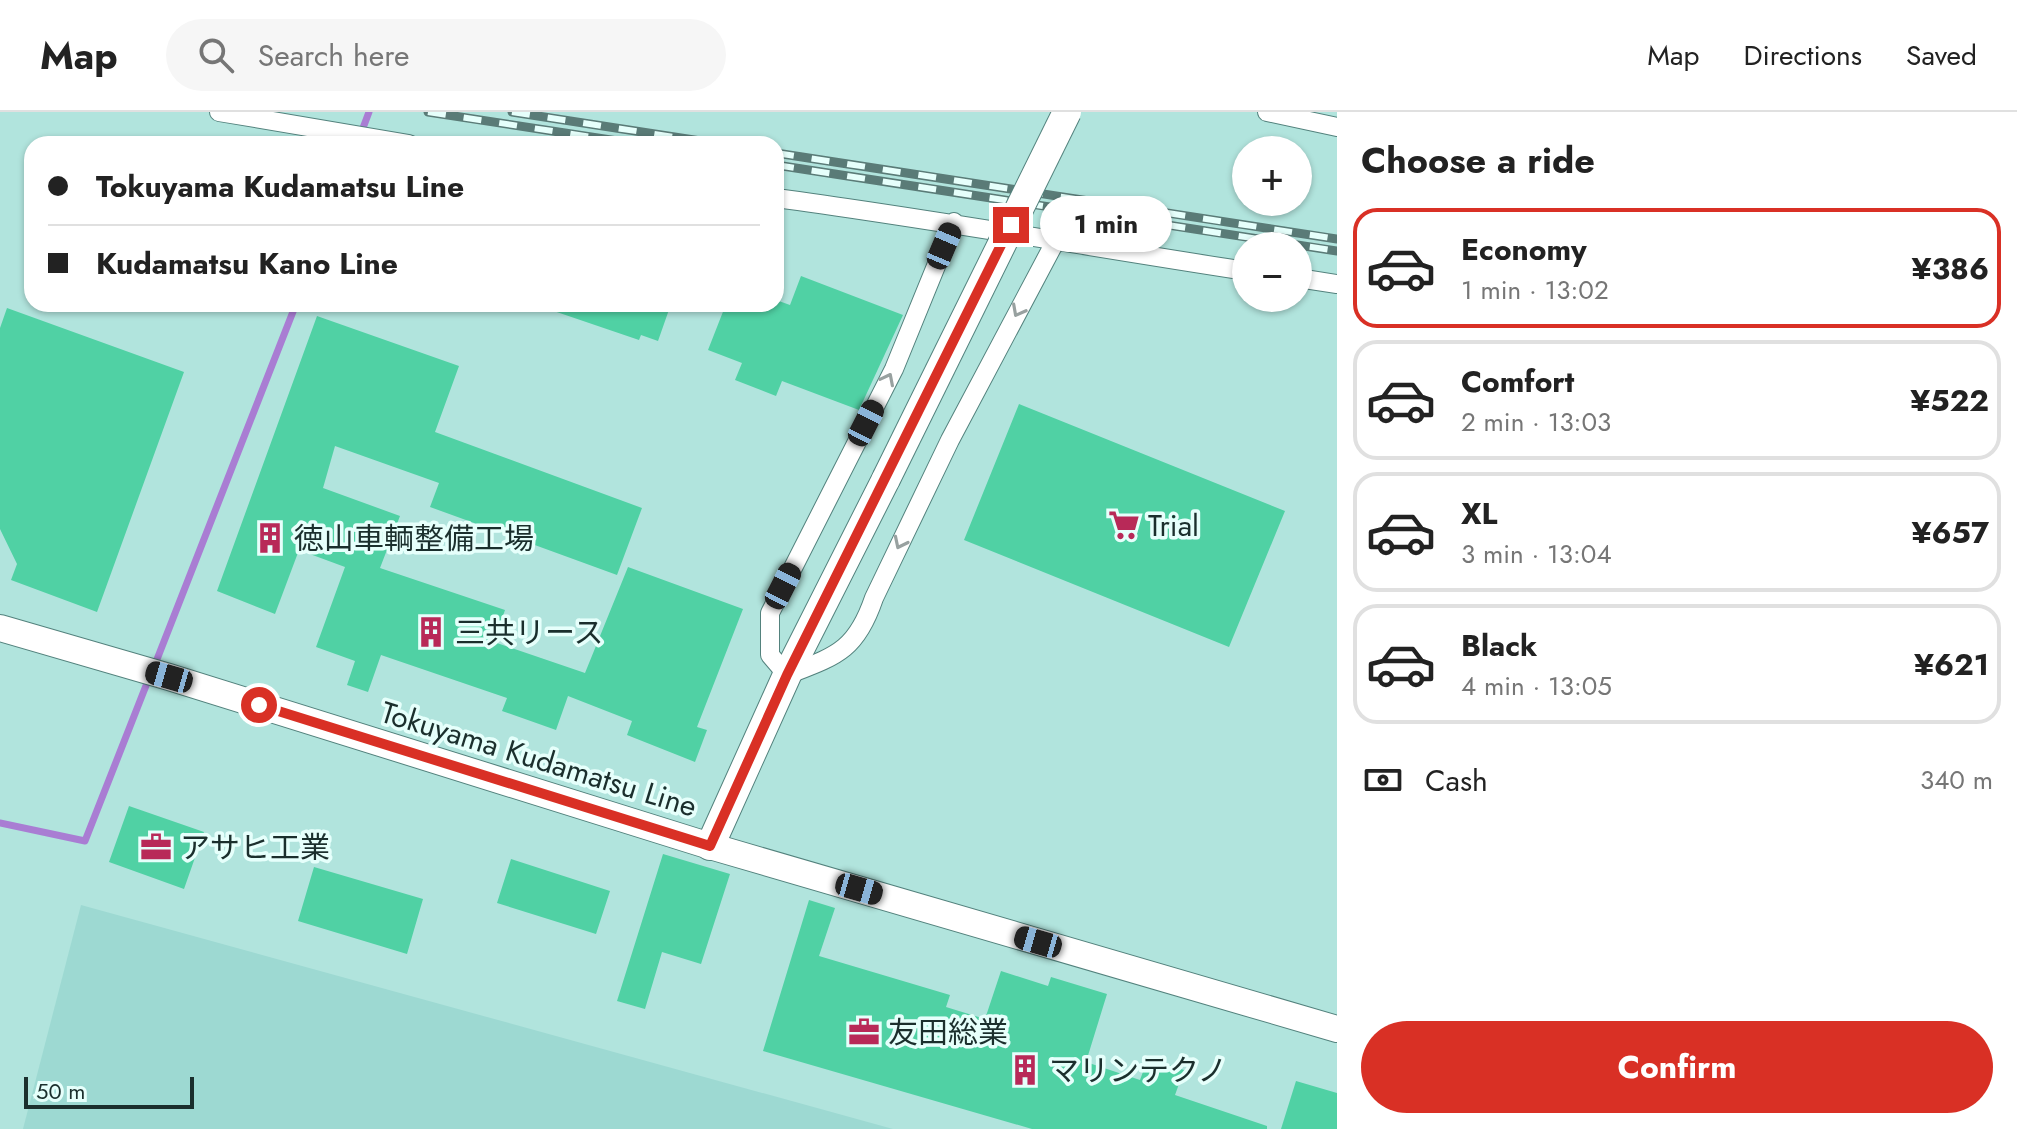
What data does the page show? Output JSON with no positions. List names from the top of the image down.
{
  "streets": {
    "main road": ["Tokuyama Kudamatsu Line"]
  },
  "places": {
    "supermarket": ["Trial"],
    "building": ["徳山車輌整備工場", "三共リース", "マリンテクノ"],
    "office": ["アサヒ工業", "友田総業"]
  },
  "scale_bar": "50 m",
  "page": {
    "header": "Map",
    "search": "Search here",
    "nav": ["Map", "Directions", "Saved"],
    "heading": "Choose a ride",
    "map_buttons": ["+", "−"],
    "banner": ["Tokuyama Kudamatsu Line", "Kudamatsu Kano Line"],
    "bubble": "1 min",
    "list": [
      {
        "name": "Economy",
        "note": "1 min · 13:02",
        "value": "¥386"
      },
      {
        "name": "Comfort",
        "note": "2 min · 13:03",
        "value": "¥522"
      },
      {
        "name": "XL",
        "note": "3 min · 13:04",
        "value": "¥657"
      },
      {
        "name": "Black",
        "note": "4 min · 13:05",
        "value": "¥621"
      }
    ],
    "pay": ["Cash", "340 m"],
    "buttons": "Confirm",
    "scale": "50 m"
  }
}
